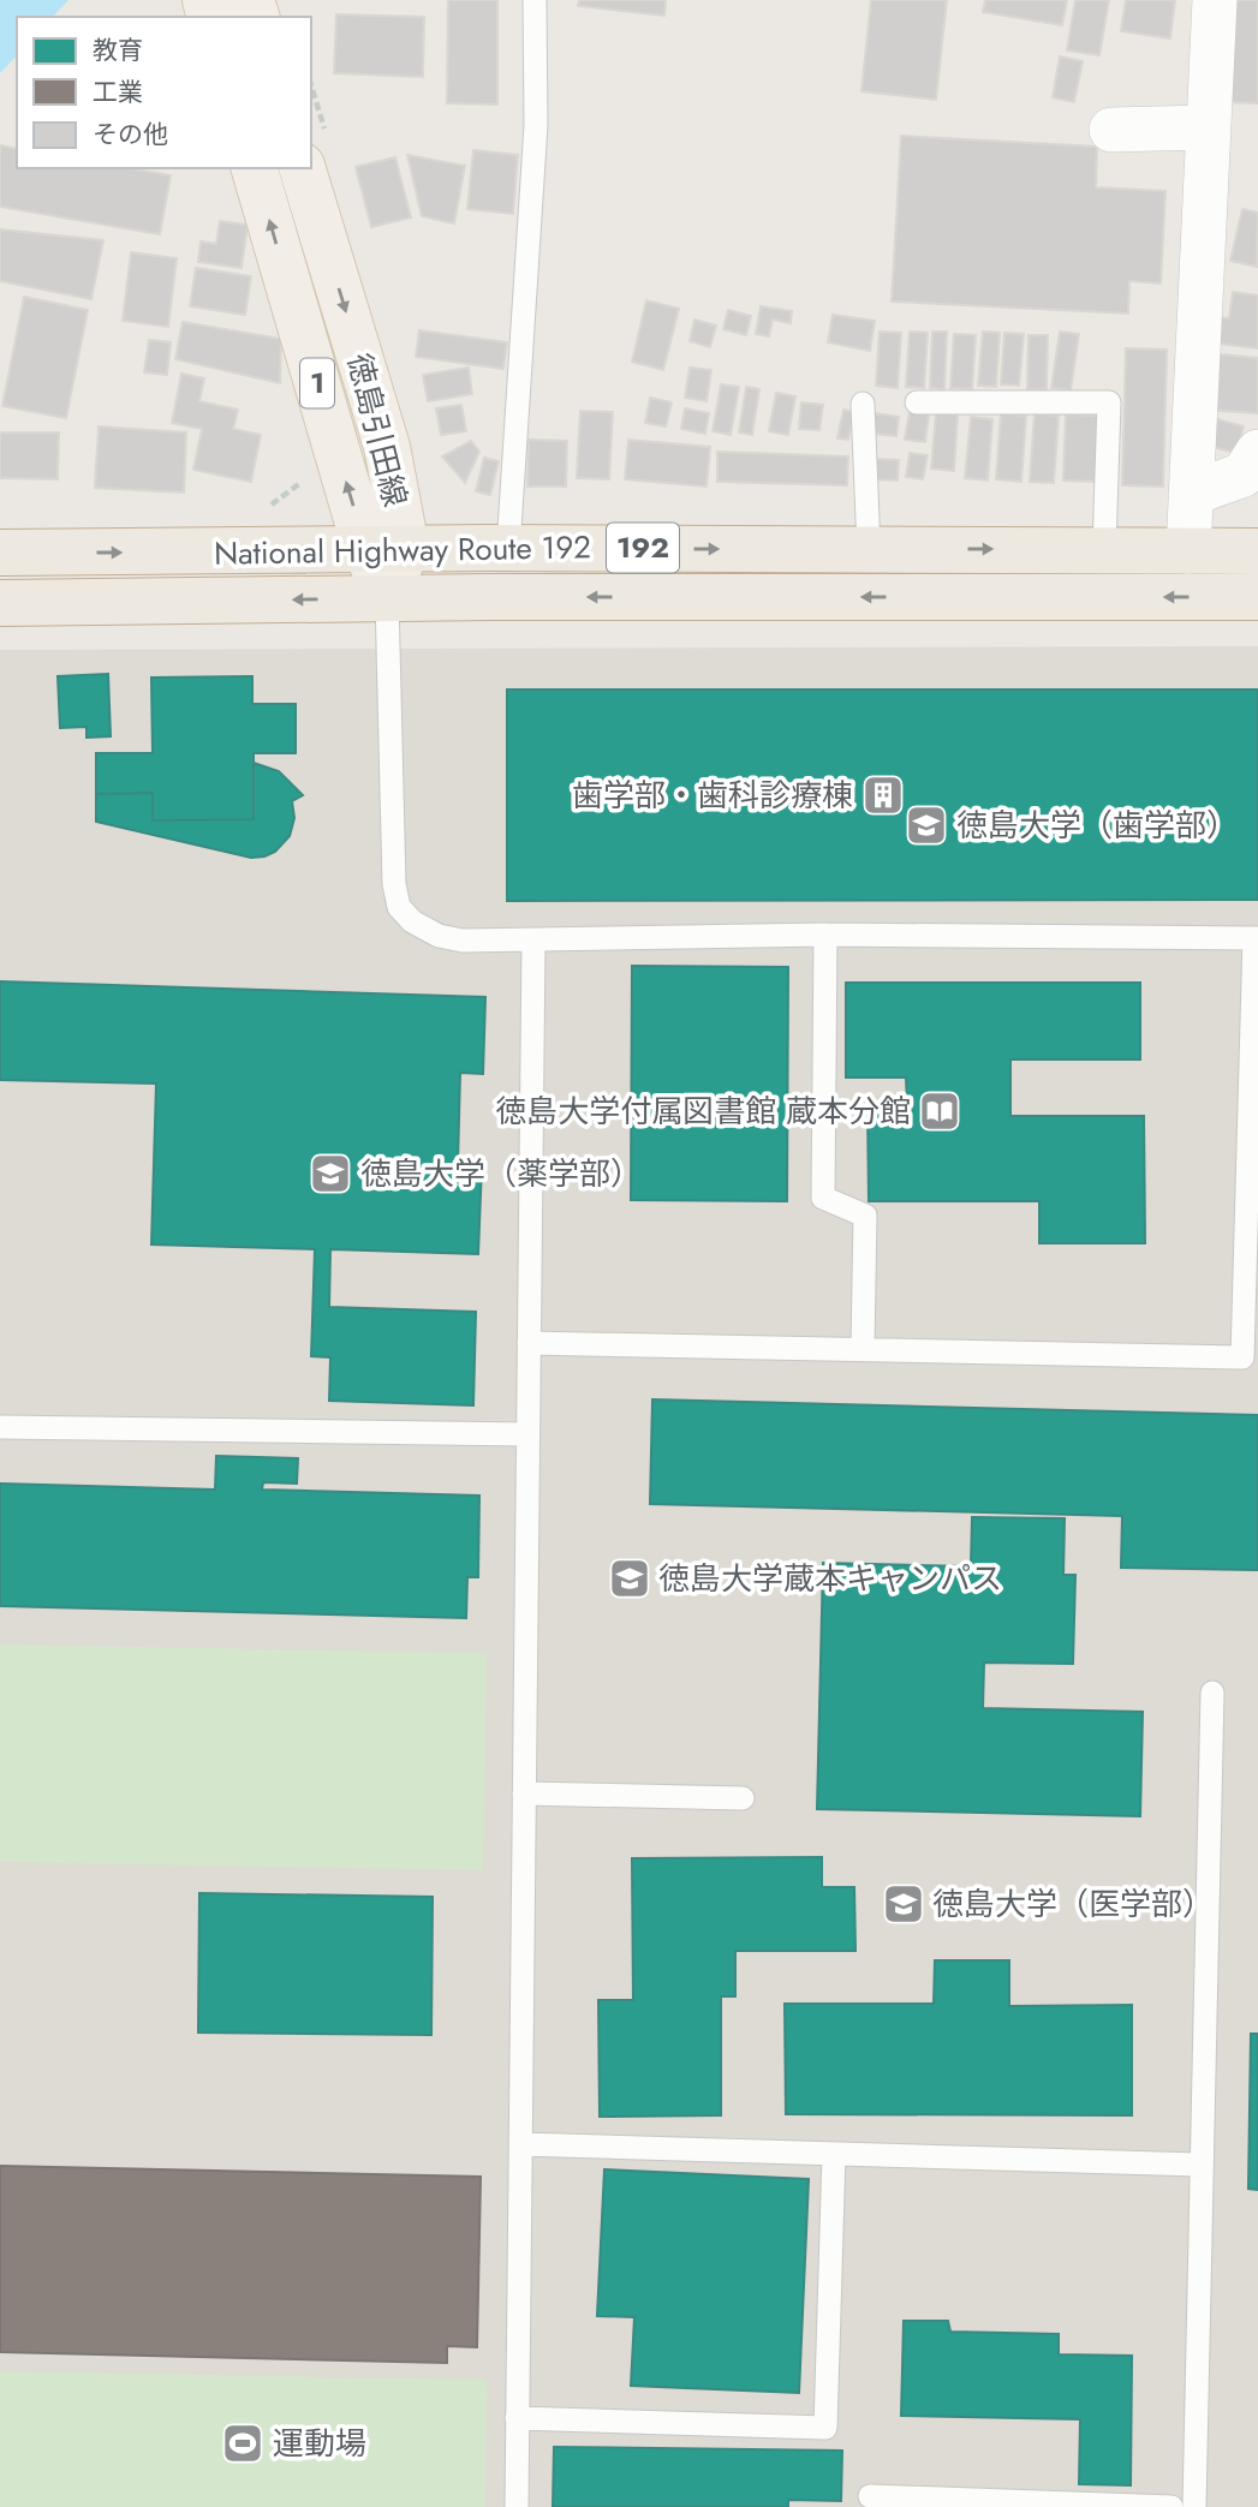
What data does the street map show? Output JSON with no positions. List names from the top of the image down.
{
  "streets": {
    "highway": ["192", "National Highway Route 192"],
    "main road": ["1", "徳島引田線"]
  },
  "crossings": [
    ["徳島引田線", "National Highway Route 192"]
  ],
  "places": {
    "building": ["歯学部・歯科診療棟"],
    "school or university": [
      "徳島大学（歯学部）",
      "徳島大学（薬学部）",
      "徳島大学蔵本キャンパス",
      "徳島大学（医学部）"
    ],
    "library": ["徳島大学付属図書館 蔵本分館"],
    "sports": ["運動場"]
  },
  "legend": ["教育", "工業", "その他"]
}
